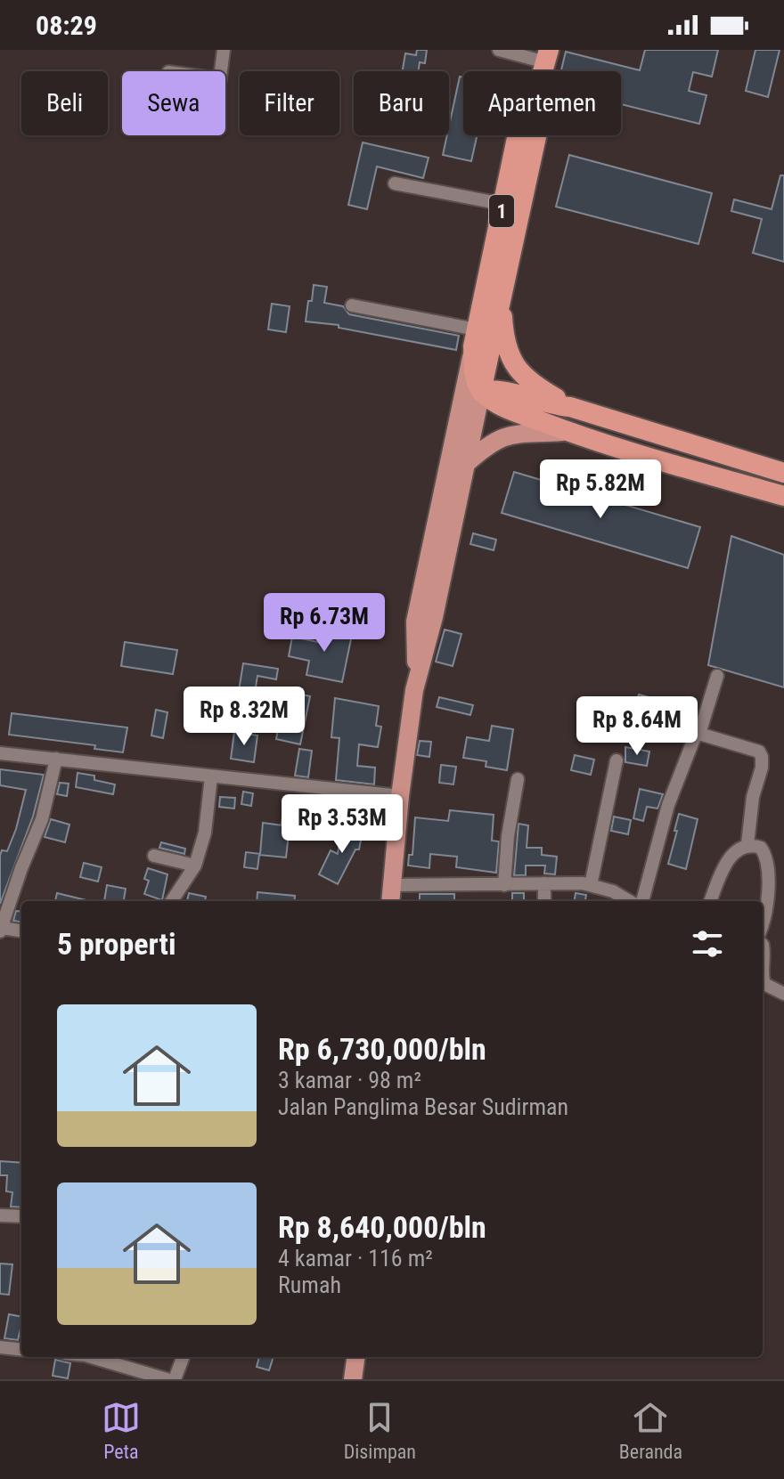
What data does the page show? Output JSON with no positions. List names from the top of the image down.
{
  "streets": {
    "highway": ["1"]
  },
  "page": {
    "status": "08:29",
    "chip": [
      "Beli",
      "Sewa",
      "Filter",
      "Baru",
      "Apartemen"
    ],
    "price": [
      "Rp 5.82M",
      "Rp 6.73M",
      "Rp 8.32M",
      "Rp 8.64M",
      "Rp 3.53M"
    ],
    "heading": "5 properti",
    "list": [
      {
        "name": "Rp 6,730,000/bln",
        "note": "3 kamar · 98 m² · Jalan Panglima Besar Sudirman"
      },
      {
        "name": "Rp 8,640,000/bln",
        "note": "4 kamar · 116 m² · Rumah"
      }
    ],
    "tabs": ["Peta", "Disimpan", "Beranda"]
  }
}
